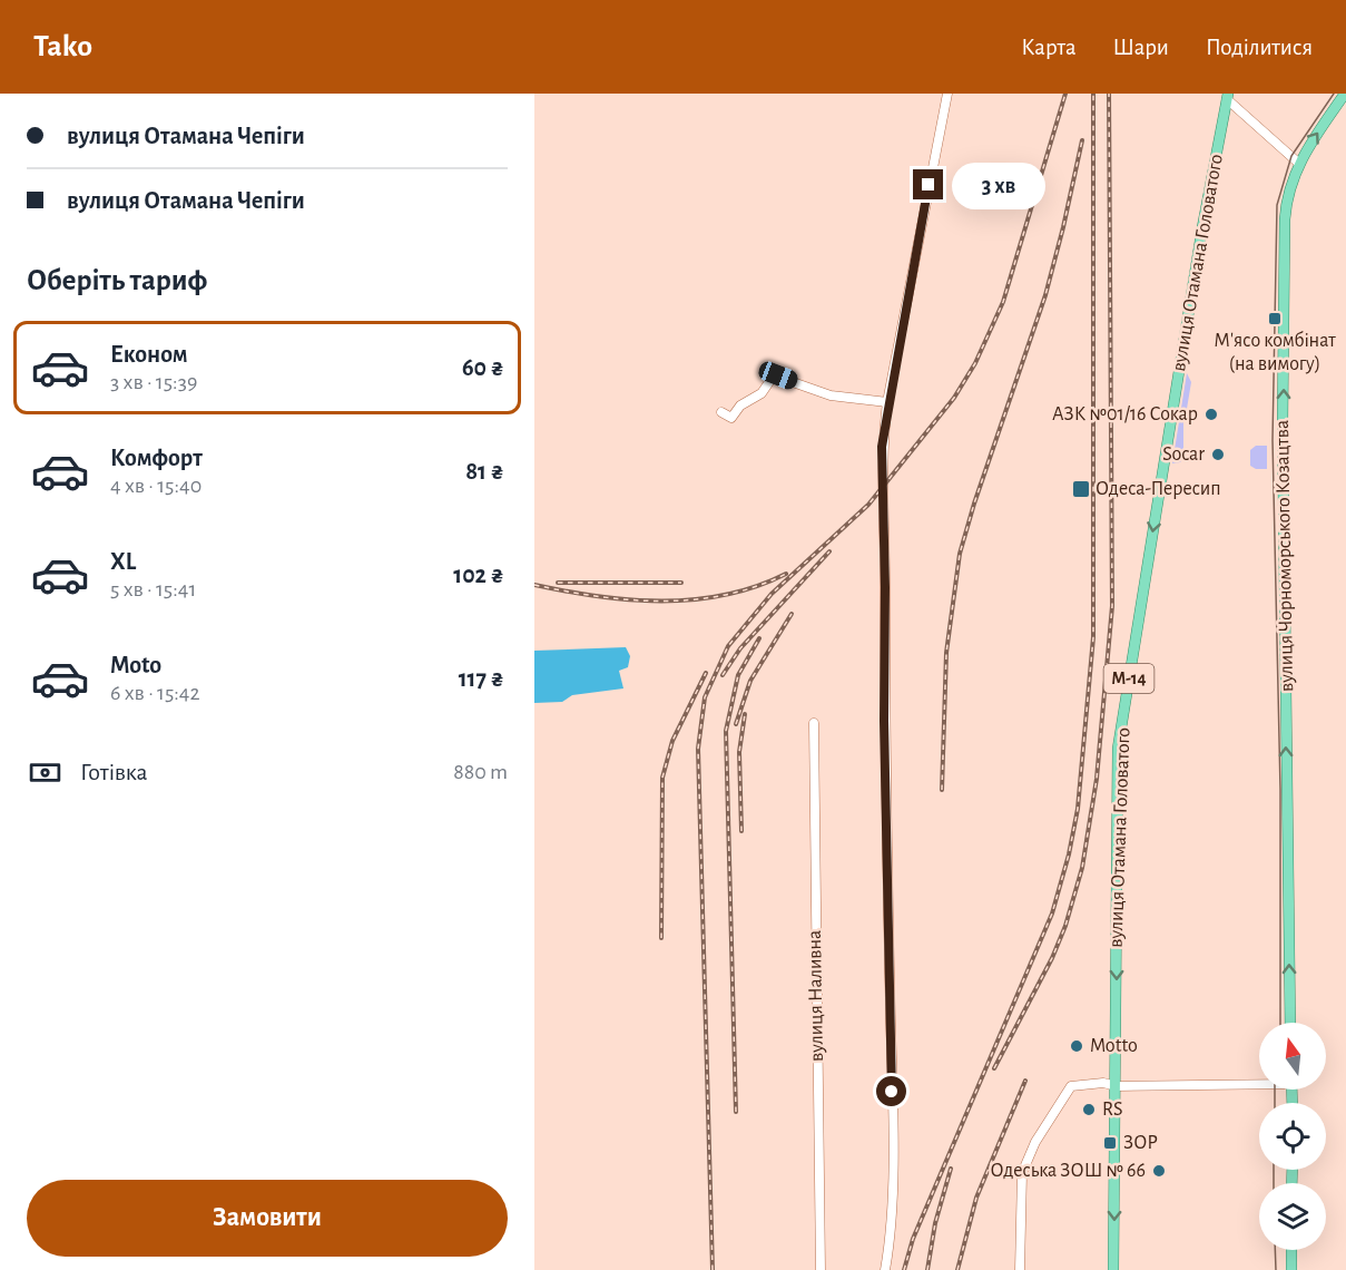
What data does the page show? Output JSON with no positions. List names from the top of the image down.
{
  "streets": {
    "main road": ["вулиця Отамана Головатого", "вулиця Чорноморського Козацтва", "М-14"],
    "street": ["вулиця Наливна"]
  },
  "one_way": ["вулиця Отамана Головатого", "вулиця Чорноморського Козацтва"],
  "places": {
    "transit": ["М'ясо комбінат (на вимогу)", "Одеса-Пересип", "ЗОР"],
    "other": [
      "АЗК №01/16 Сокар",
      "Socar",
      "Motto",
      "RS",
      "Одеська ЗОШ № 66"
    ]
  },
  "north": "top",
  "page": {
    "header": "Tako",
    "nav": ["Карта", "Шари", "Поділитися"],
    "banner": ["вулиця Отамана Чепіги", "вулиця Отамана Чепіги"],
    "bubble": "3 хв",
    "heading": "Оберіть тариф",
    "list": [
      {
        "name": "Економ",
        "note": "3 хв · 15:39",
        "value": "60 ₴"
      },
      {
        "name": "Комфорт",
        "note": "4 хв · 15:40",
        "value": "81 ₴"
      },
      {
        "name": "XL",
        "note": "5 хв · 15:41",
        "value": "102 ₴"
      },
      {
        "name": "Moto",
        "note": "6 хв · 15:42",
        "value": "117 ₴"
      }
    ],
    "pay": ["Готівка", "880 m"],
    "buttons": "Замовити"
  }
}
